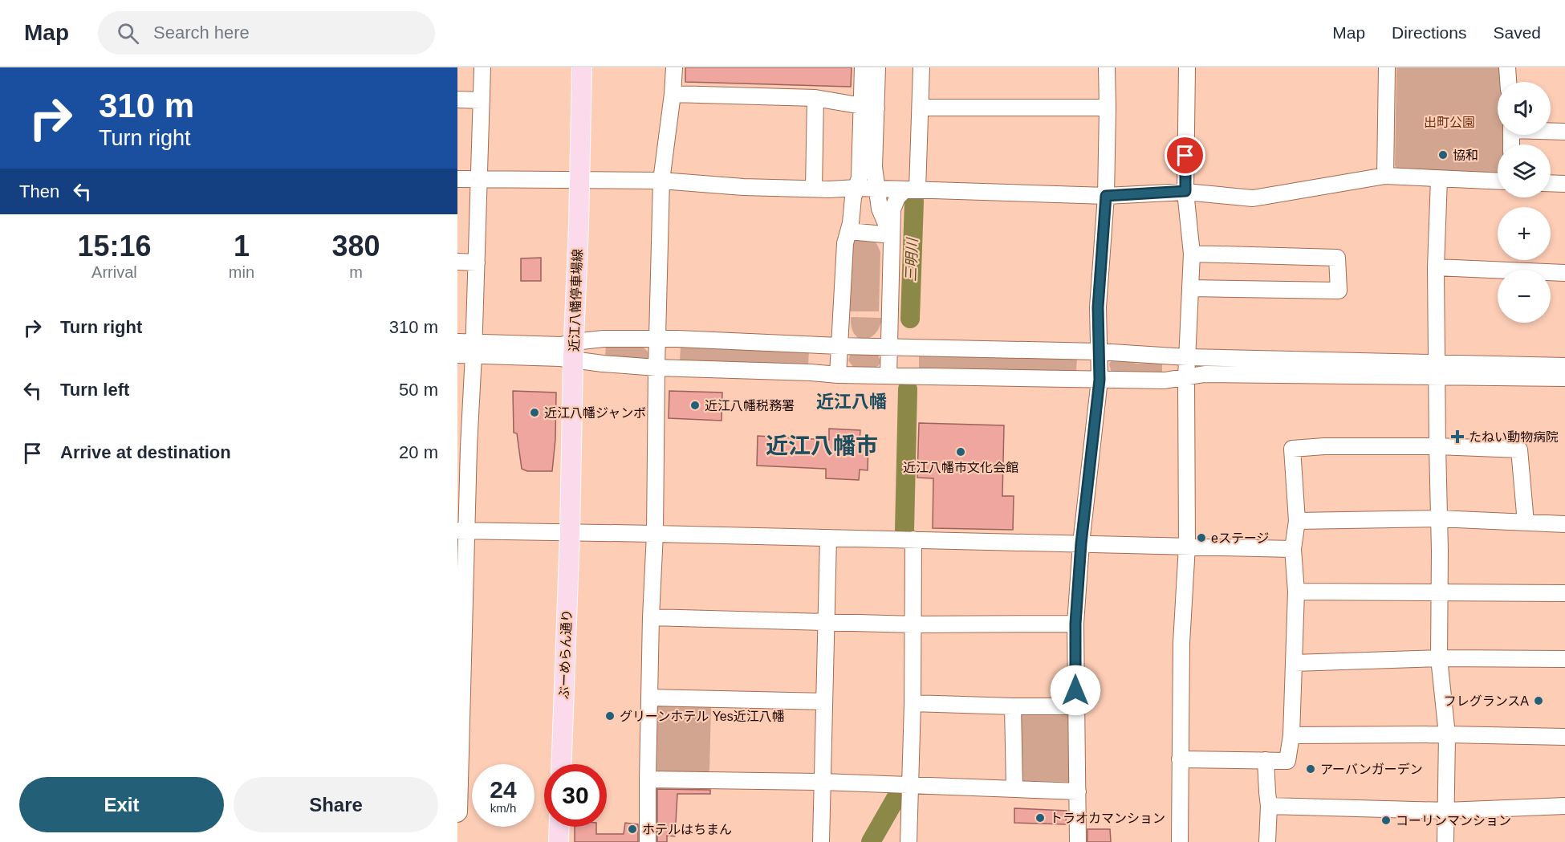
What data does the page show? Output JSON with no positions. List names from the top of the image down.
{
  "streets": {
    "main road": ["近江八幡停車場線", "ぶーめらん通り"]
  },
  "crossings": [
    ["近江八幡停車場線", "ぶーめらん通り"]
  ],
  "districts": ["近江八幡", "近江八幡市"],
  "water": ["三明川"],
  "parks": ["出町公園"],
  "places": {
    "other": [
      "協和",
      "近江八幡税務署",
      "近江八幡ジャンボ",
      "近江八幡市文化会館",
      "eステージ",
      "フレグランスA",
      "グリーンホテル Yes近江八幡",
      "アーバンガーデン",
      "トラオカマンション",
      "コーリンマンション",
      "ホテルはちまん"
    ],
    "health": ["たねい動物病院"]
  },
  "page": {
    "header": "Map",
    "search": "Search here",
    "nav": ["Map", "Directions", "Saved"],
    "turn": ["310 m", "Turn right"],
    "map_buttons": ["+", "−"],
    "then": "Then",
    "eta": [
      "15:16",
      "Arrival",
      "1",
      "min",
      "380",
      "m"
    ],
    "list": [
      {
        "name": "Turn right",
        "value": "310 m"
      },
      {
        "name": "Turn left",
        "value": "50 m"
      },
      {
        "name": "Arrive at destination",
        "value": "20 m"
      }
    ],
    "speed": "24 km/h",
    "limit": "30",
    "buttons": ["Exit", "Share"]
  }
}
